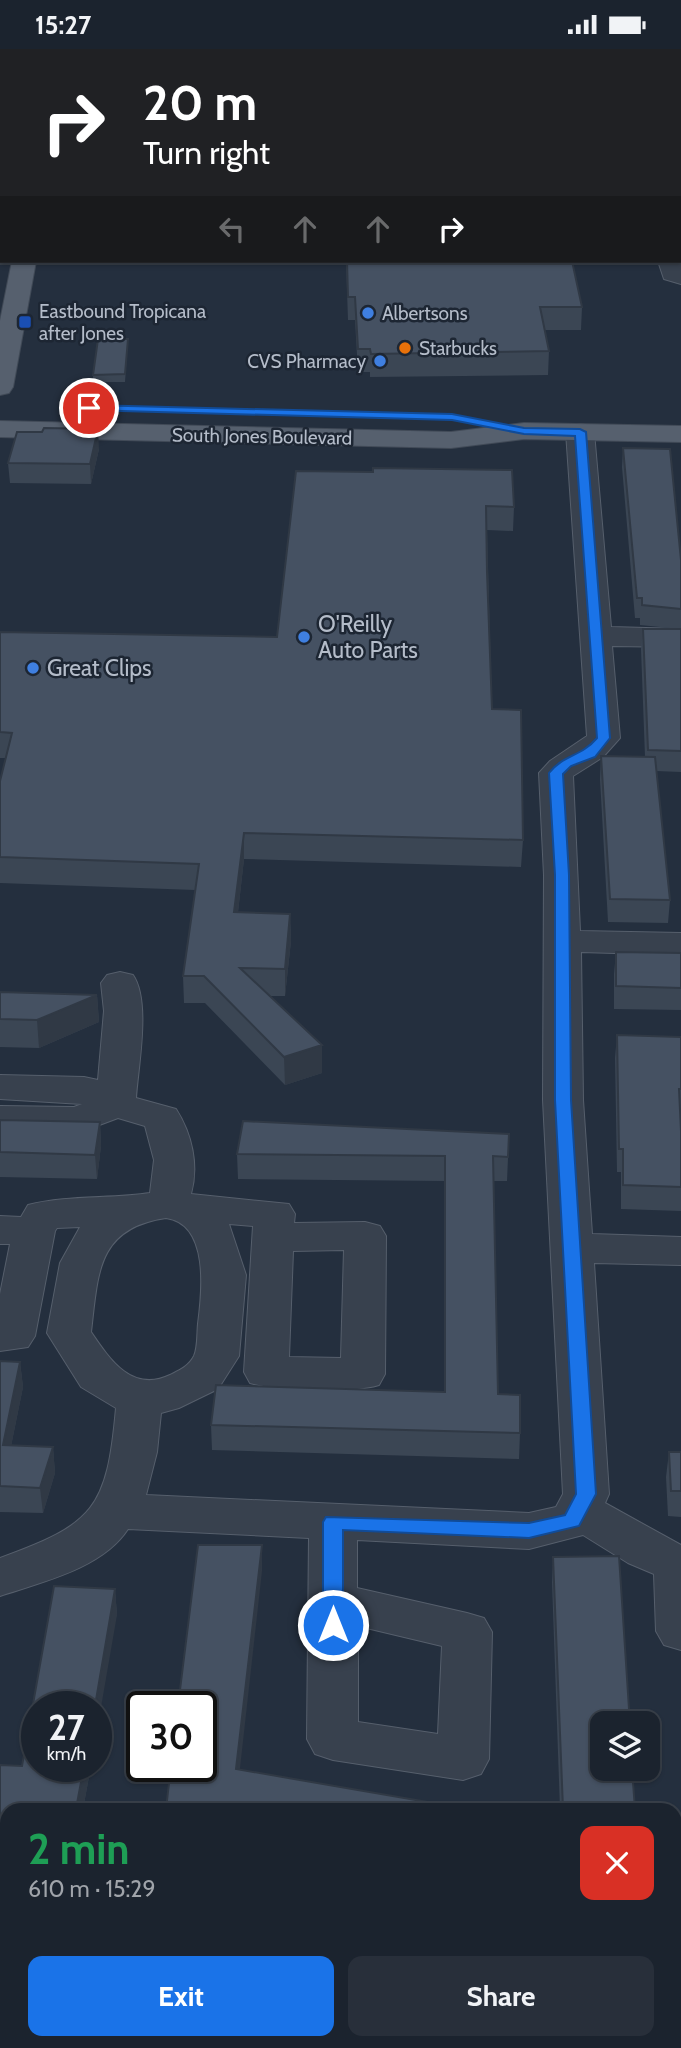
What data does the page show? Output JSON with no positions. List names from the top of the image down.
{
  "streets": {
    "main road": ["South Jones Boulevard"]
  },
  "places": {
    "other": [
      "Albertsons",
      "Starbucks",
      "CVS Pharmacy",
      "O'Reilly Auto Parts",
      "Great Clips"
    ],
    "transit": ["Eastbound Tropicana after Jones"]
  },
  "page": {
    "status": "15:27",
    "turn": ["20 m", "Turn right"],
    "speed": "27 km/h",
    "limit": "30",
    "heading": ["2 min", "610 m · 15:29"],
    "buttons": ["Exit", "Share"]
  }
}
